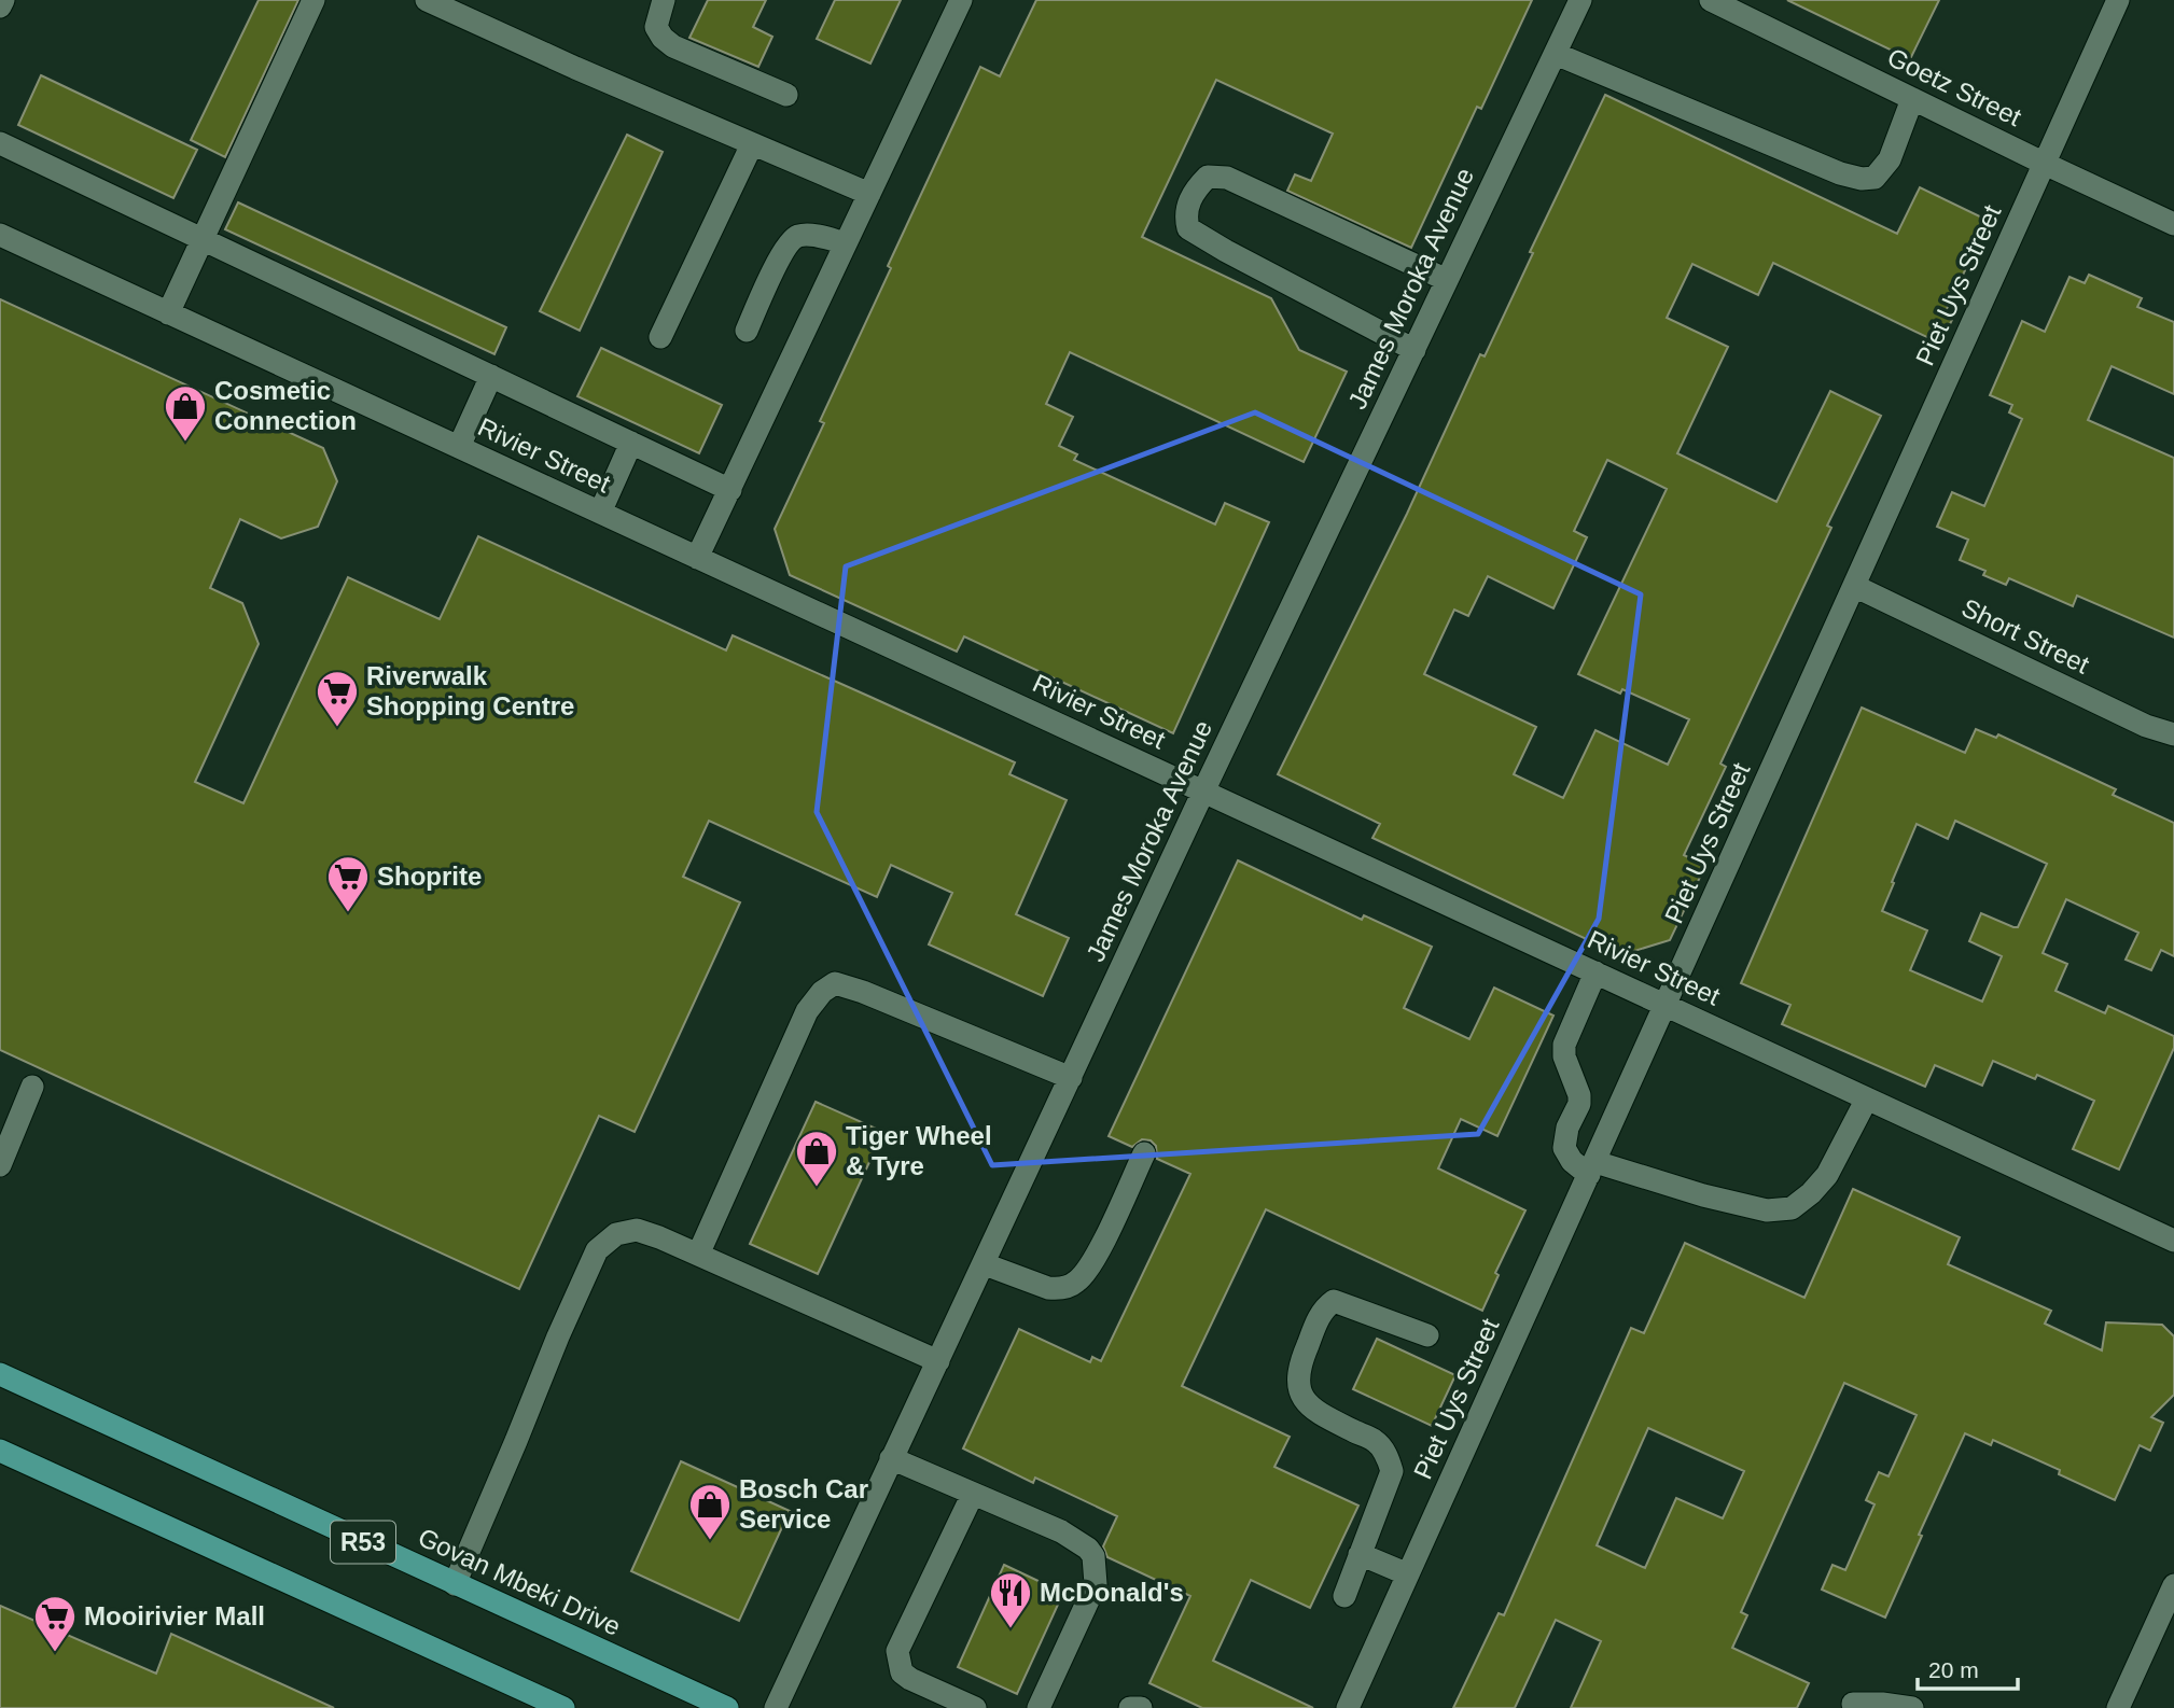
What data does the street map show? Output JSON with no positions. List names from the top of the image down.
{
  "streets": {
    "main road": ["R53", "Govan Mbeki Drive"],
    "street": [
      "Goetz Street",
      "Piet Uys Street",
      "James Moroka Avenue",
      "Rivier Street",
      "Short Street"
    ]
  },
  "crossings": [
    ["Goetz Street", "Piet Uys Street"],
    ["Piet Uys Street", "Rivier Street"],
    ["Piet Uys Street", "Short Street"],
    ["James Moroka Avenue", "Rivier Street"]
  ],
  "places": {
    "shop": ["Cosmetic Connection", "Tiger Wheel & Tyre", "Bosch Car Service"],
    "supermarket": ["Riverwalk Shopping Centre", "Shoprite", "Mooirivier Mall"],
    "restaurant": ["McDonald's"]
  },
  "scale_bar": "20 m"
}
